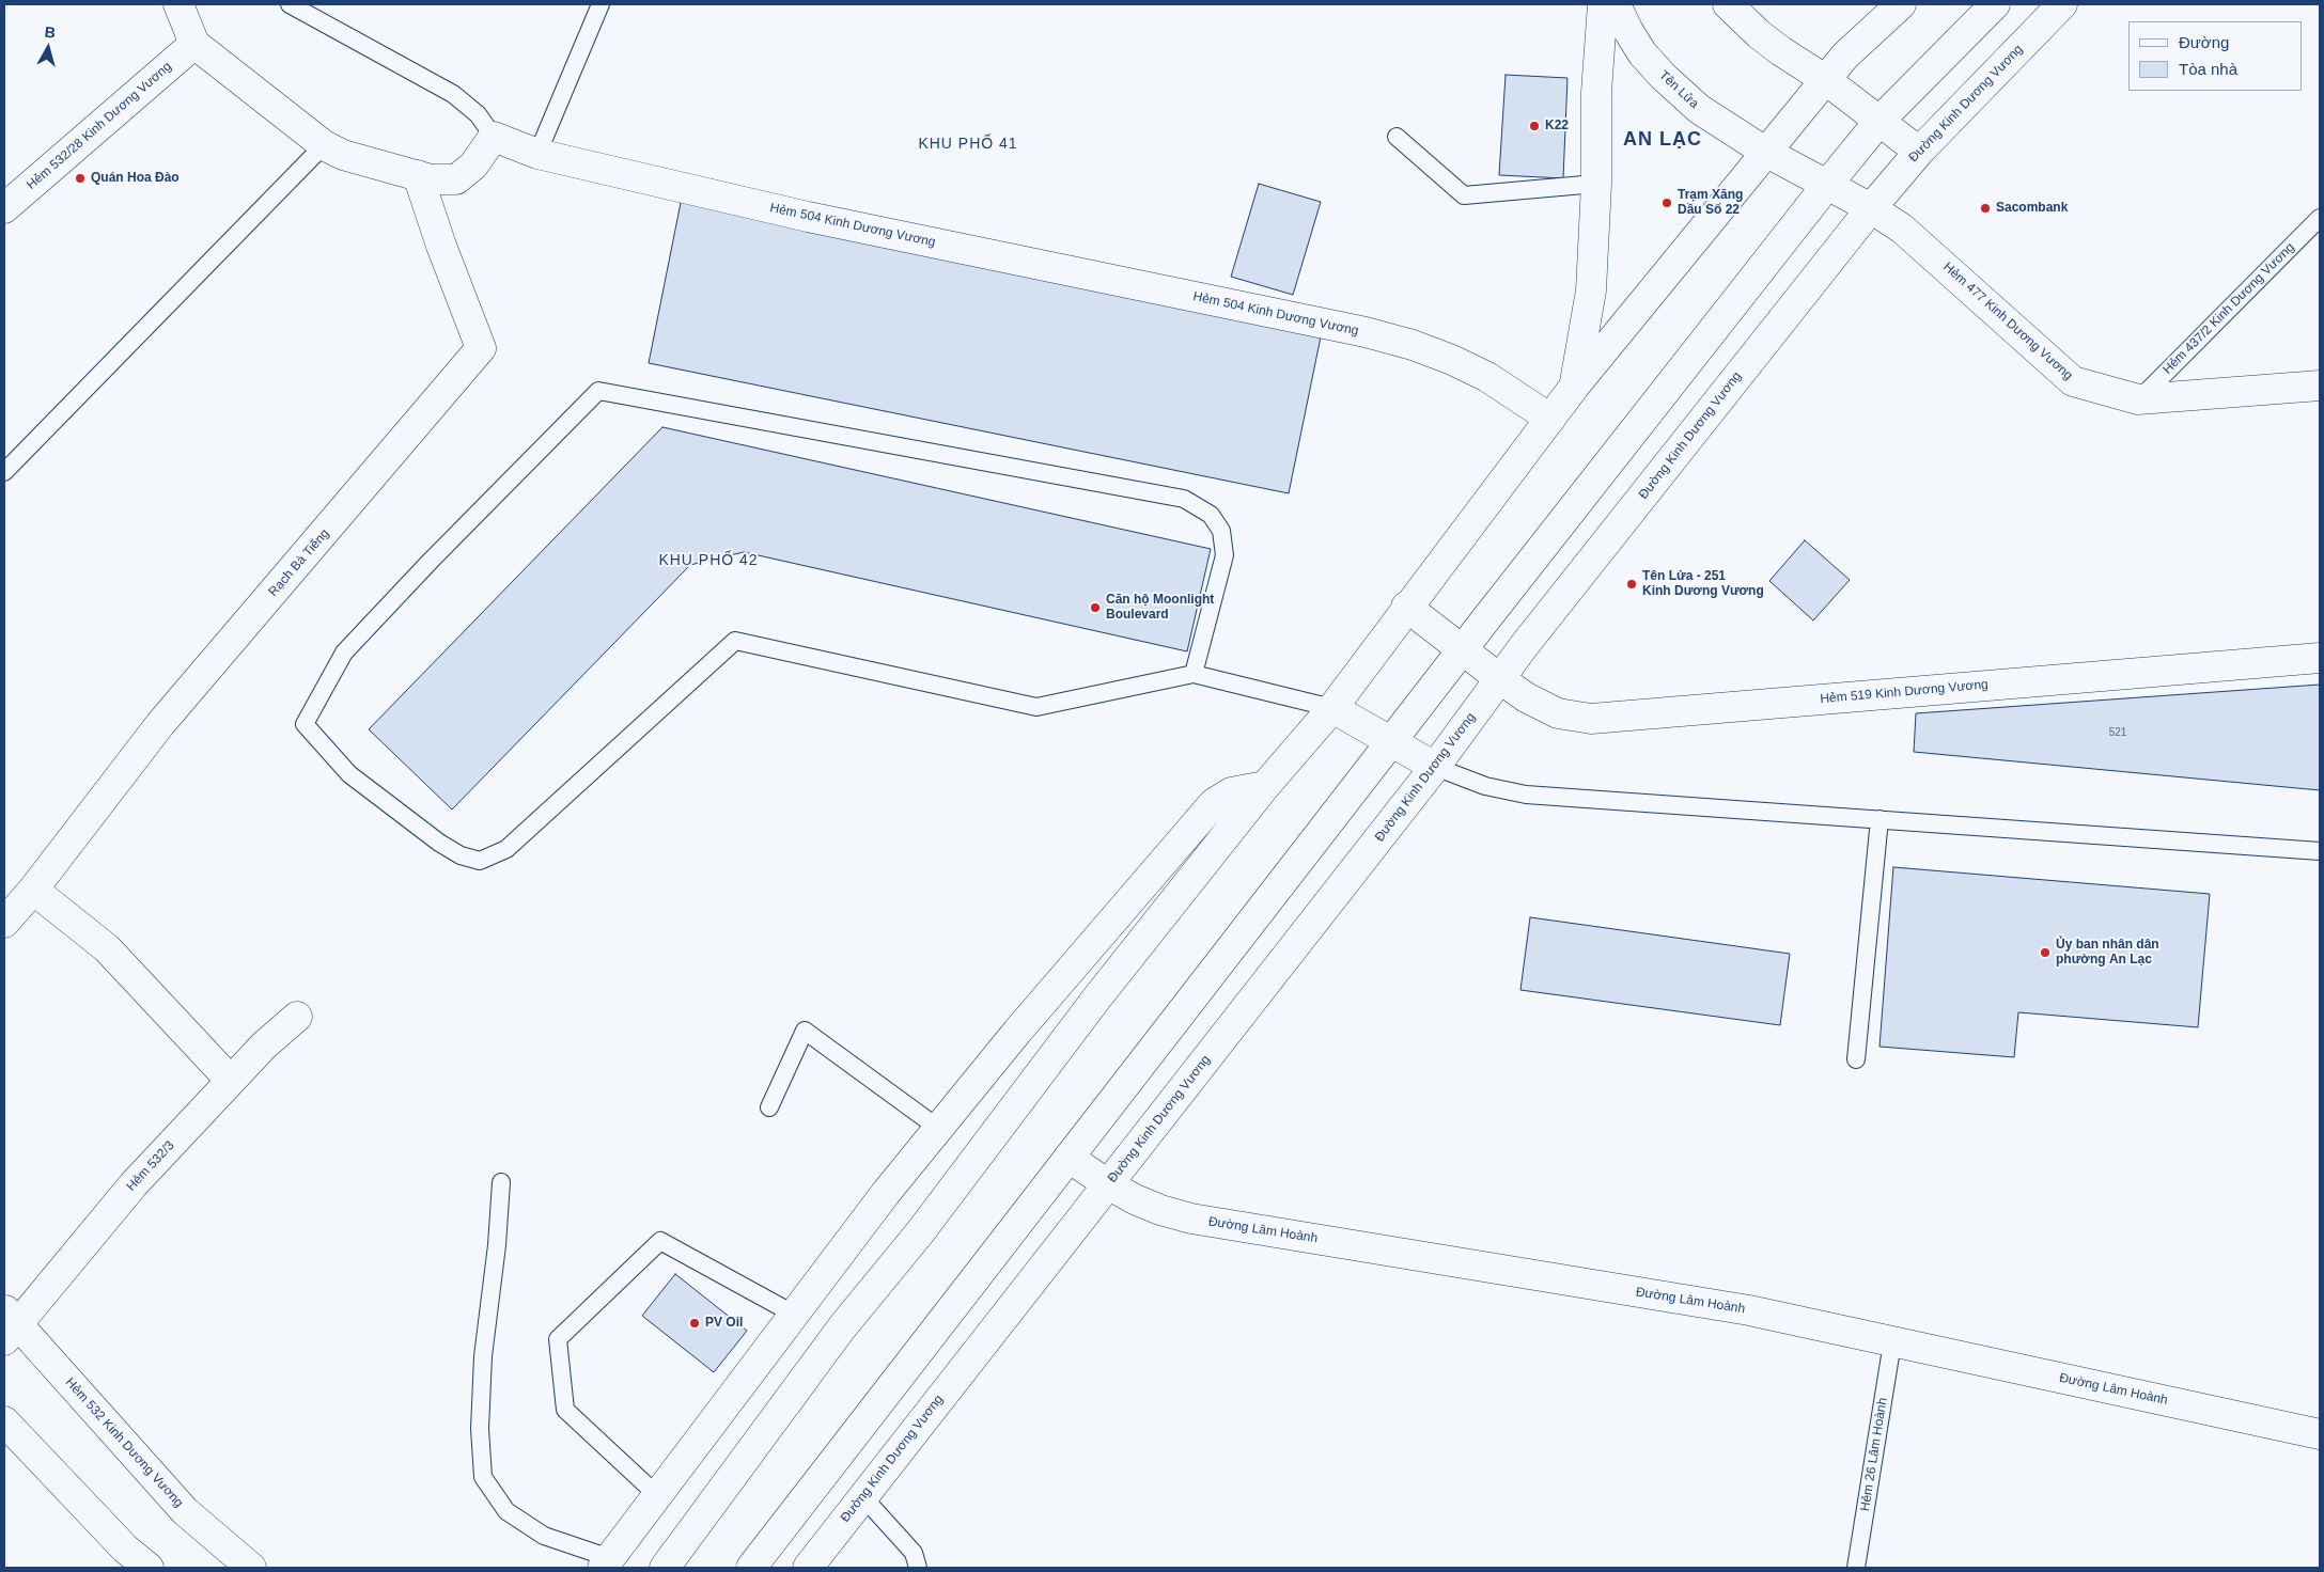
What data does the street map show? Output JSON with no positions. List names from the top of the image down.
{
  "streets": {
    "main road": [
      "Tên Lửa",
      "Đường Kinh Dương Vương",
      "Hẻm 532/28 Kinh Dương Vương",
      "Hẻm 504 Kinh Dương Vương",
      "Hẻm 477 Kinh Dương Vương",
      "Rạch Bà Tiếng",
      "Hẻm 519 Kinh Dương Vương",
      "Hẻm 532/3",
      "Đường Lâm Hoành",
      "Hẻm 532 Kinh Dương Vương"
    ],
    "lane": ["Hẻm 437/2 Kinh Dương Vương", "Hẻm 26 Lâm Hoành"]
  },
  "crossings": [
    ["Tên Lửa", "Hẻm 477 Kinh Dương Vương"],
    ["Đường Kinh Dương Vương", "Hẻm 477 Kinh Dương Vương"],
    ["Đường Kinh Dương Vương", "Hẻm 519 Kinh Dương Vương"],
    ["Đường Kinh Dương Vương", "Đường Lâm Hoành"],
    ["Hẻm 437/2 Kinh Dương Vương", "Hẻm 477 Kinh Dương Vương"],
    ["Hẻm 532/3", "Hẻm 532 Kinh Dương Vương"],
    ["Đường Lâm Hoành", "Hẻm 26 Lâm Hoành"]
  ],
  "districts": ["AN LẠC", "KHU PHỐ 41", "KHU PHỐ 42"],
  "places": [
    "K22",
    "Quán Hoa Đào",
    "Trạm Xăng Dầu Số 22",
    "Sacombank",
    "Tên Lửa - 251 Kinh Dương Vương",
    "Căn hộ Moonlight Boulevard",
    "Ủy ban nhân dân phường An Lạc",
    "PV Oil"
  ],
  "house_numbers": ["521"],
  "legend": ["Đường", "Tòa nhà"],
  "north": "top"
}
